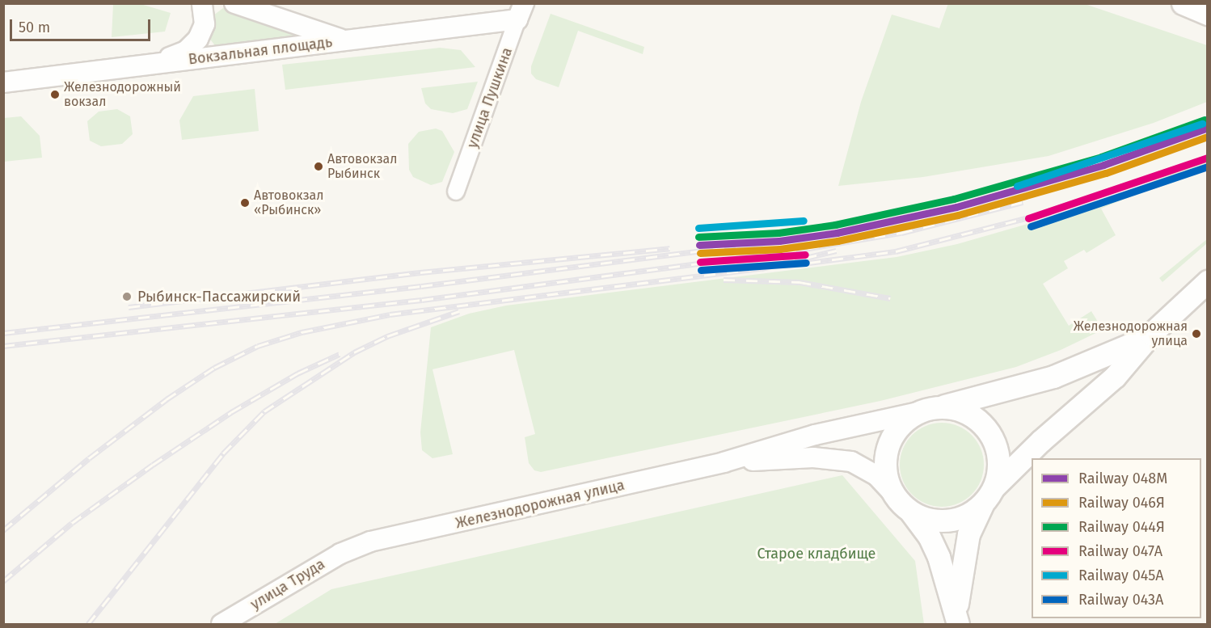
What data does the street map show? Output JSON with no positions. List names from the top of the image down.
{
  "streets": {
    "main road": ["Железнодорожная улица"],
    "street": ["Вокзальная площадь", "улица Пушкина", "улица Труда"]
  },
  "crossings": [
    ["Вокзальная площадь", "улица Пушкина"],
    ["Железнодорожная улица", "улица Труда"]
  ],
  "parks": ["Старое кладбище"],
  "places": [
    "Железнодорожный вокзал",
    "Автовокзал Рыбинск",
    "Автовокзал «Рыбинск»",
    "Рыбинск-Пассажирский",
    "Железнодорожная улица"
  ],
  "lines": [
    "rail line 044Я",
    "rail line 045А",
    "rail line 048М",
    "rail line 046Я",
    "rail line 047А",
    "rail line 043А"
  ],
  "legend": [
    "Railway 048М",
    "Railway 046Я",
    "Railway 044Я",
    "Railway 047А",
    "Railway 045А",
    "Railway 043А"
  ],
  "scale_bar": "50 m"
}
